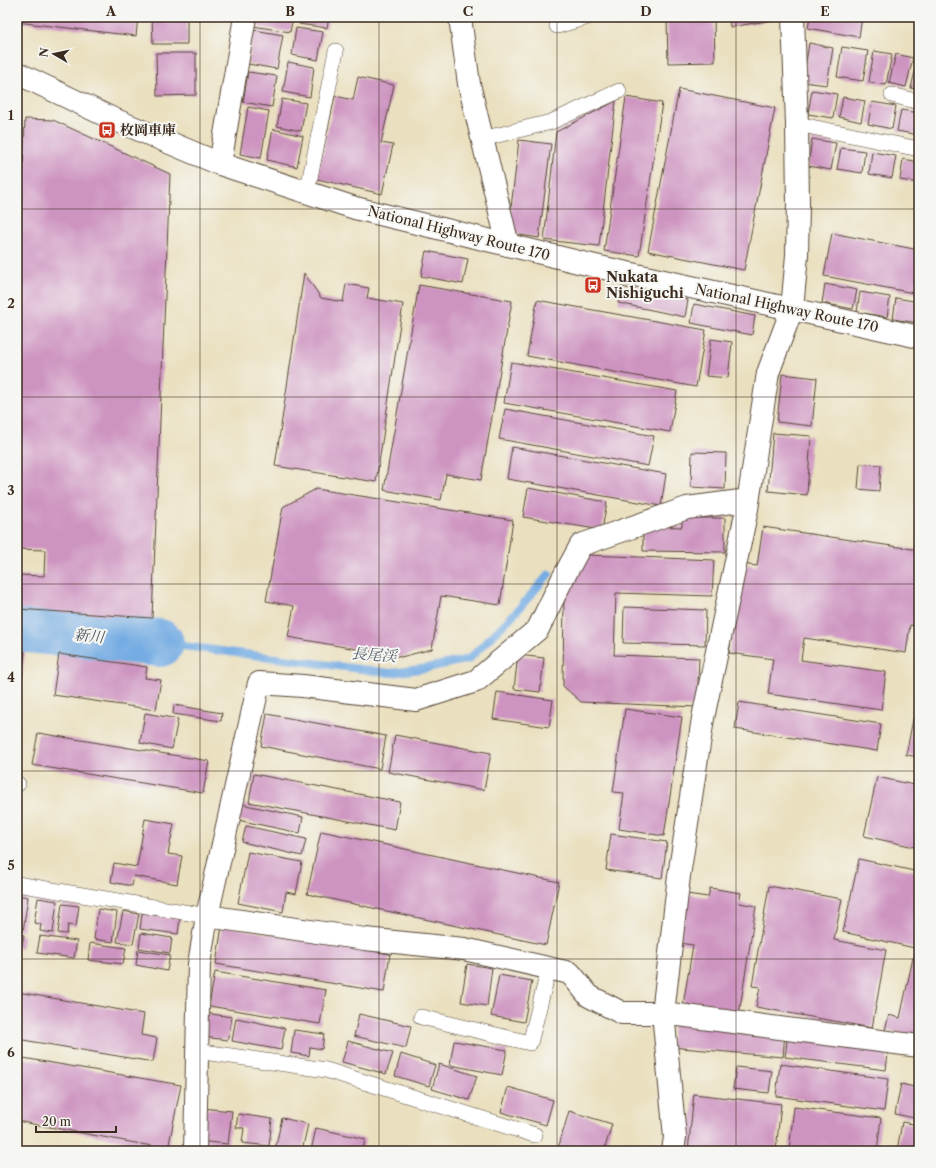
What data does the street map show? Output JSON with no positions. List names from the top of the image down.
{
  "streets": {
    "main road": ["National Highway Route 170"]
  },
  "water": ["新川", "長尾渓"],
  "places": {
    "bus stop": ["枚岡車庫", "Nukata Nishiguchi"]
  },
  "scale_bar": "20 m",
  "north": "left",
  "grid": {
    "columns": [
      "A",
      "B",
      "C",
      "D",
      "E"
    ],
    "rows": [
      "1",
      "2",
      "3",
      "4",
      "5",
      "6"
    ]
  }
}
